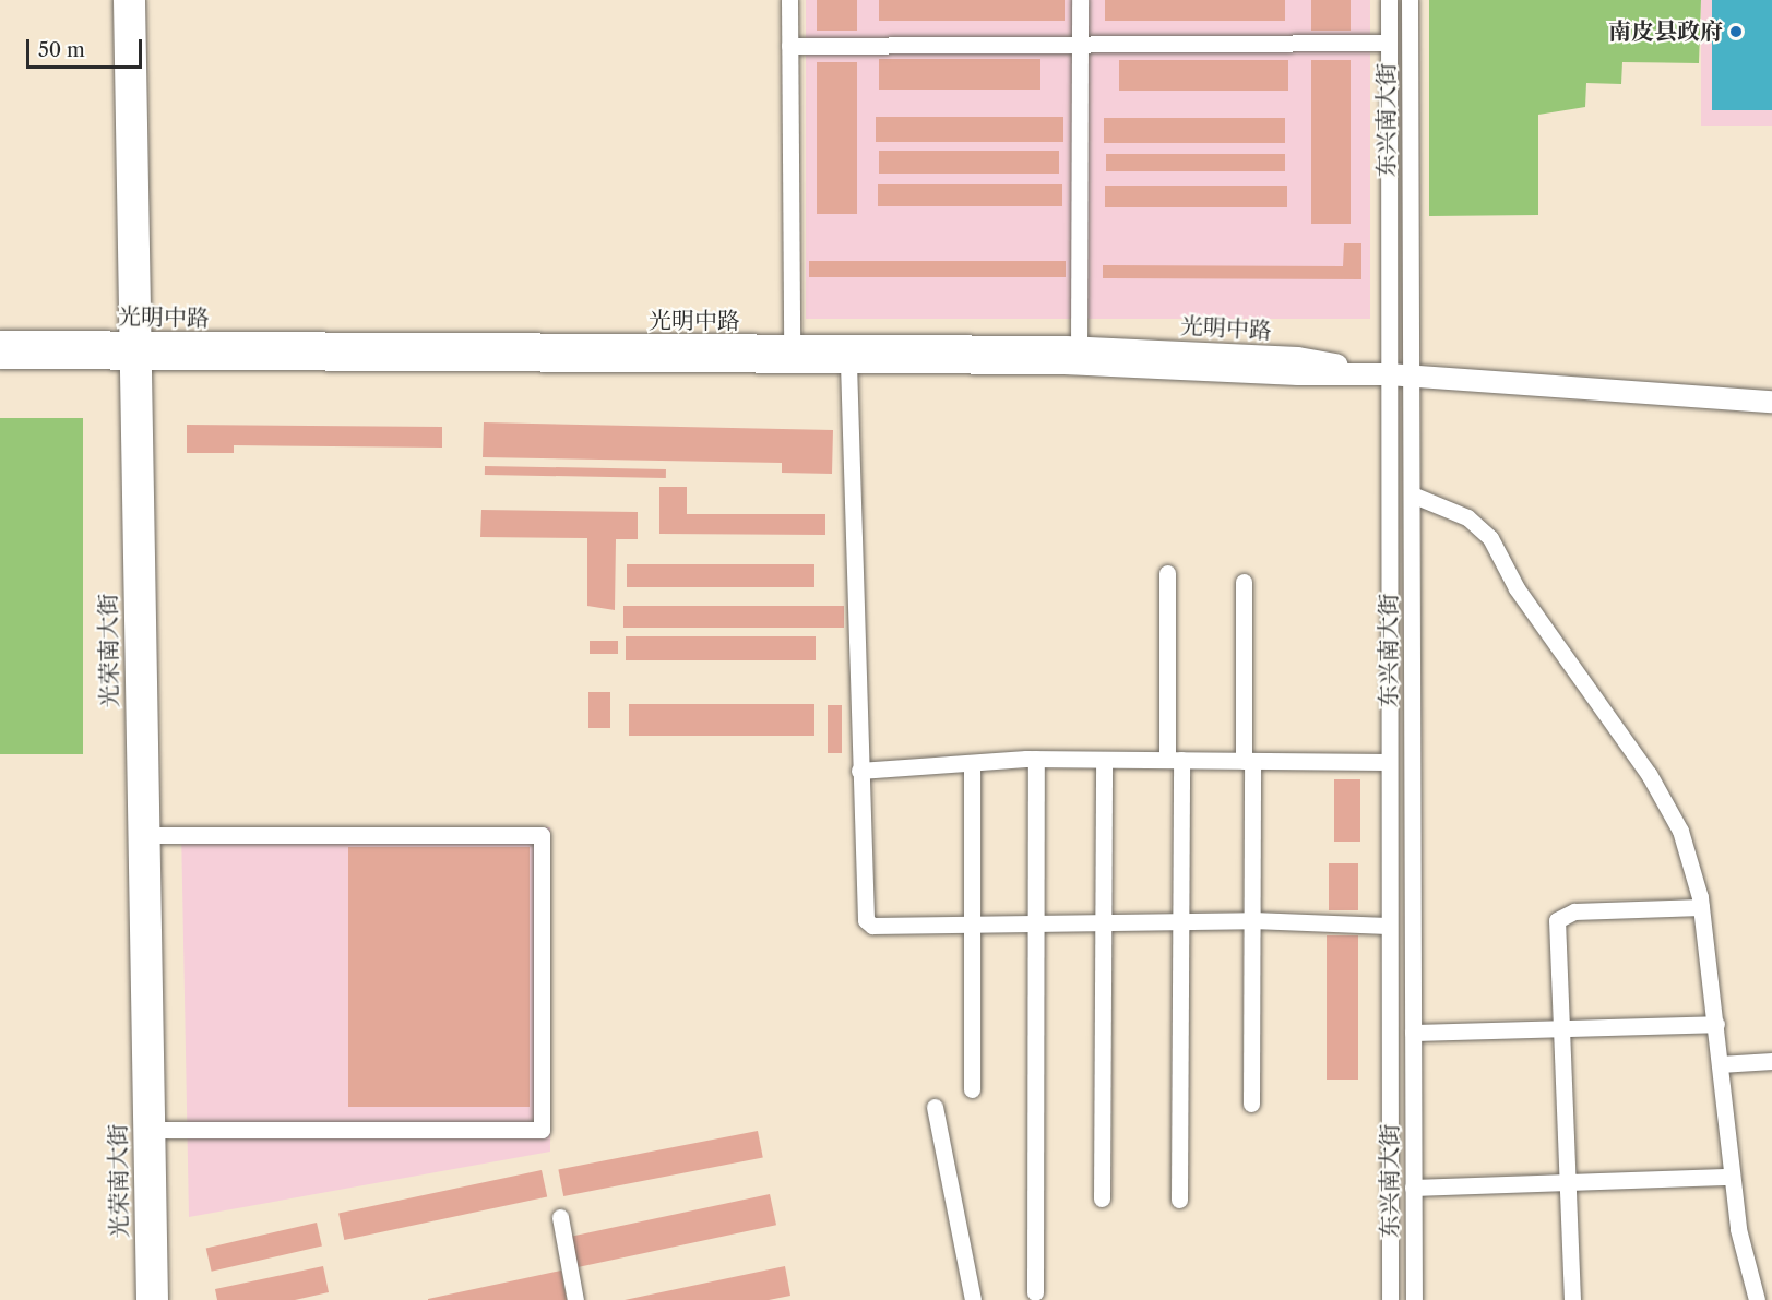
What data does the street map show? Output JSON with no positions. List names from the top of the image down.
{
  "streets": {
    "main road": ["光明中路"],
    "street": ["东兴南大街", "光荣南大街"]
  },
  "crossings": [
    ["东兴南大街", "光明中路"],
    ["光明中路", "光荣南大街"]
  ],
  "places": ["南皮县政府"],
  "scale_bar": "50 m"
}
